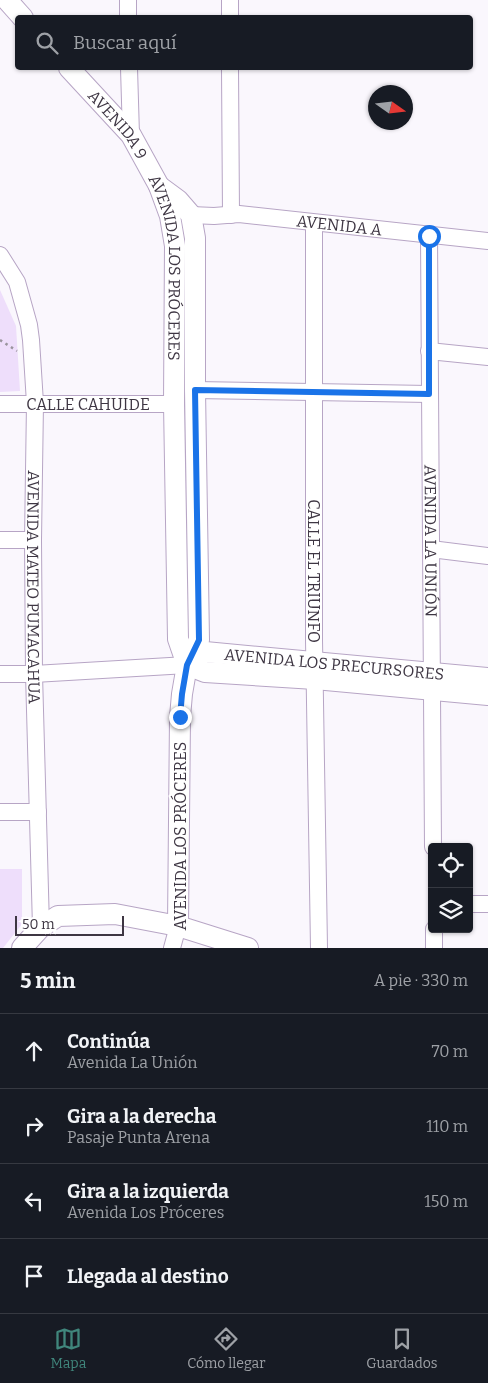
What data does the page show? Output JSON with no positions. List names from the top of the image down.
{
  "streets": {
    "street": [
      "AVENIDA 9",
      "AVENIDA A",
      "AVENIDA LOS PRÓCERES",
      "CALLE CAHUIDE",
      "AVENIDA LA UNIÓN",
      "CALLE EL TRIUNFO",
      "AVENIDA MATEO PUMACAHUA",
      "AVENIDA LOS PRECURSORES"
    ]
  },
  "crossings": [
    ["AVENIDA 9", "AVENIDA LOS PRÓCERES"],
    ["AVENIDA A", "AVENIDA LOS PRÓCERES"],
    ["AVENIDA A", "AVENIDA LA UNIÓN"],
    ["AVENIDA A", "CALLE EL TRIUNFO"],
    ["AVENIDA LOS PRÓCERES", "CALLE CAHUIDE"],
    ["AVENIDA LOS PRÓCERES", "AVENIDA LOS PRECURSORES"],
    ["CALLE CAHUIDE", "AVENIDA MATEO PUMACAHUA"],
    ["AVENIDA LA UNIÓN", "AVENIDA LOS PRECURSORES"],
    ["CALLE EL TRIUNFO", "AVENIDA LOS PRECURSORES"],
    ["AVENIDA MATEO PUMACAHUA", "AVENIDA LOS PRECURSORES"]
  ],
  "scale_bar": "50 m",
  "north": "right",
  "page": {
    "search": "Buscar aquí",
    "scale": "50 m",
    "heading": ["5 min", "A pie · 330 m"],
    "list": [
      ["Continúa", "Avenida La Unión", "70 m"],
      ["Gira a la derecha", "Pasaje Punta Arena", "110 m"],
      ["Gira a la izquierda", "Avenida Los Próceres", "150 m"],
      "Llegada al destino"
    ],
    "nav": ["Mapa", "Cómo llegar", "Guardados"]
  }
}
